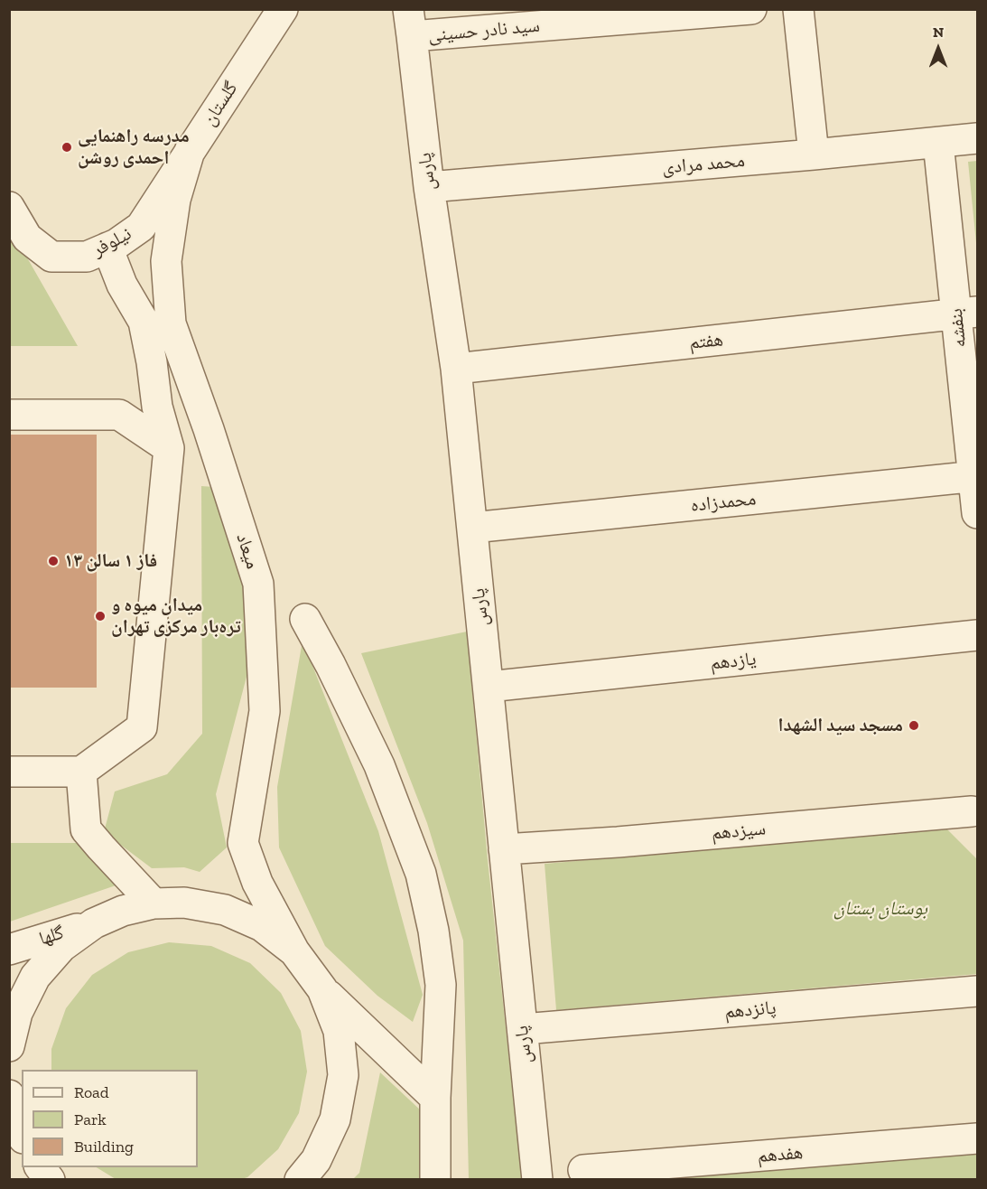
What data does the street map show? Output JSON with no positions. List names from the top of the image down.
{
  "streets": {
    "street": [
      "سید نادر حسینی",
      "گلستان",
      "محمد مرادی",
      "پارس",
      "نیلوفر",
      "بنفشه",
      "هفتم",
      "محمدزاده",
      "میعاد",
      "یازدهم",
      "سیزدهم",
      "گلها",
      "پانزدهم",
      "هفدهم"
    ]
  },
  "crossings": [
    ["سید نادر حسینی", "پارس"],
    ["گلستان", "نیلوفر"],
    ["گلستان", "میعاد"],
    ["محمد مرادی", "پارس"],
    ["محمد مرادی", "بنفشه"],
    ["پارس", "هفتم"],
    ["پارس", "محمدزاده"],
    ["پارس", "یازدهم"],
    ["پارس", "سیزدهم"],
    ["پارس", "پانزدهم"],
    ["بنفشه", "هفتم"],
    ["بنفشه", "محمدزاده"]
  ],
  "parks": ["بوستان بستان"],
  "places": [
    "مدرسه راهنمایی احمدی روشن",
    "فاز ۱ سالن ۱۳",
    "میدان میوه و تره‌بار مرکزی تهران",
    "مسجد سید الشهدا"
  ],
  "legend": ["Road", "Park", "Building"],
  "north": "top"
}
